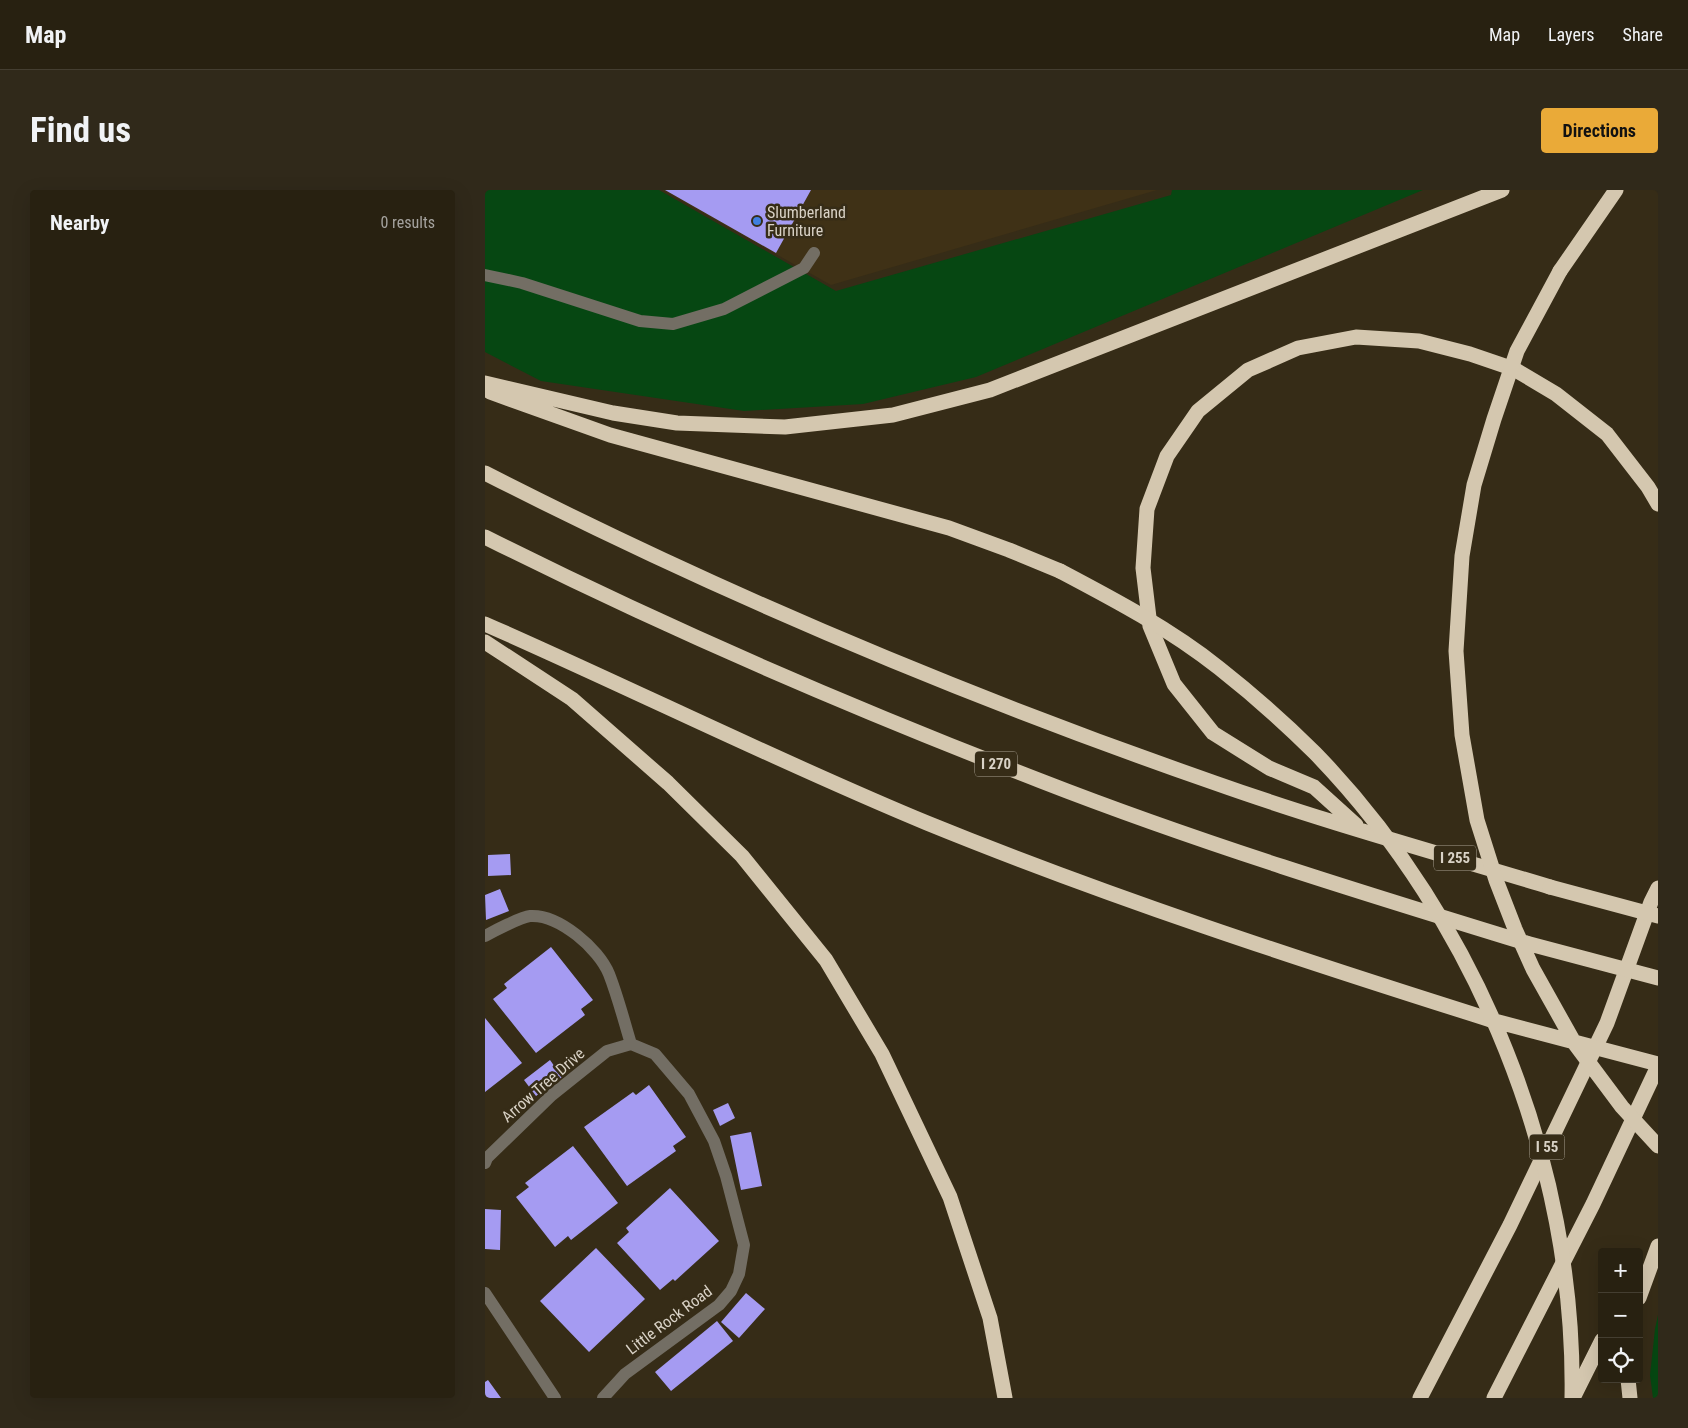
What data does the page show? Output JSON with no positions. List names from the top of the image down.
{
  "streets": {
    "highway": ["I 270", "I 255", "I 55"],
    "street": ["Arrow Tree Drive", "Little Rock Road"]
  },
  "crossings": [
    ["I 255", "I 55"],
    ["Arrow Tree Drive", "Little Rock Road"]
  ],
  "places": ["Slumberland Furniture"],
  "page": {
    "header": "Map",
    "nav": ["Map", "Layers", "Share"],
    "buttons": "Directions",
    "title": "Find us",
    "heading": ["Nearby", "0 results"],
    "map_buttons": ["+", "−"]
  }
}
